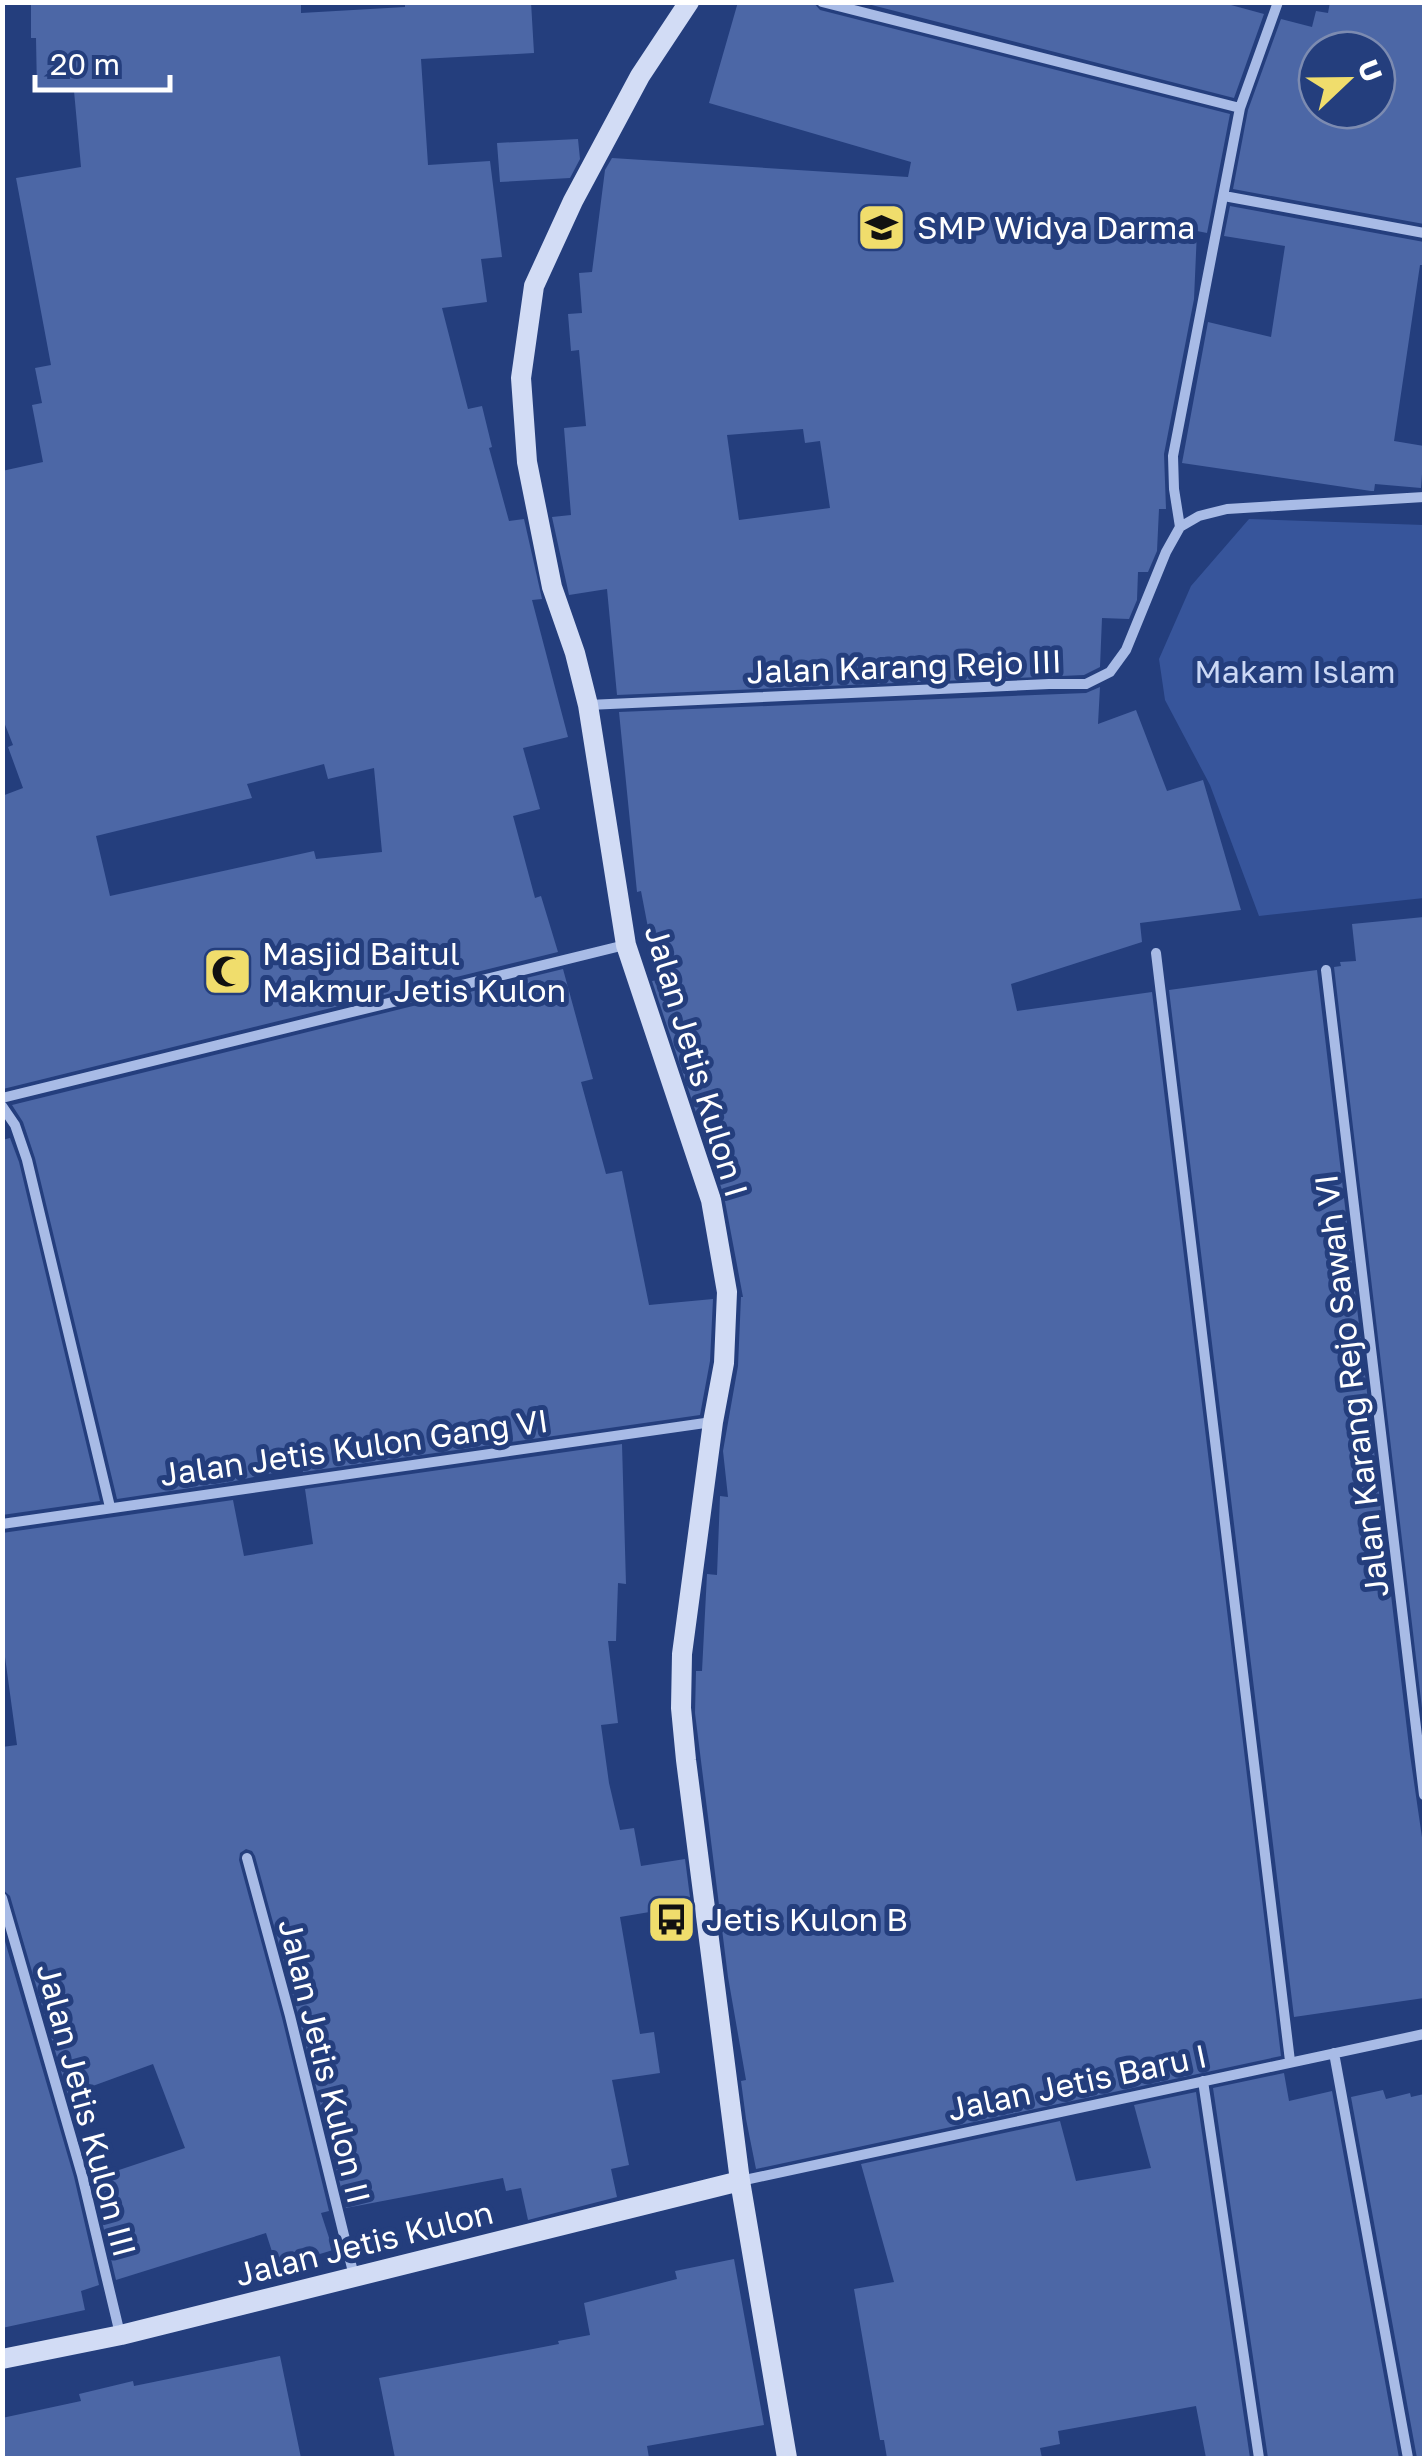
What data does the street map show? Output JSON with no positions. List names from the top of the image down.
{
  "streets": {
    "street": [
      "Jalan Karang Rejo III",
      "Jalan Jetis Kulon I",
      "Jalan Karang Rejo Sawah VI",
      "Jalan Jetis Kulon Gang VI",
      "Jalan Jetis Kulon II",
      "Jalan Jetis Baru I",
      "Jalan Jetis Kulon III",
      "Jalan Jetis Kulon"
    ]
  },
  "crossings": [
    ["Jalan Karang Rejo III", "Jalan Jetis Kulon I"],
    ["Jalan Jetis Kulon I", "Jalan Jetis Kulon Gang VI"],
    ["Jalan Jetis Kulon I", "Jalan Jetis Baru I"],
    ["Jalan Jetis Kulon I", "Jalan Jetis Kulon"],
    ["Jalan Jetis Kulon II", "Jalan Jetis Kulon"],
    ["Jalan Jetis Baru I", "Jalan Jetis Kulon"],
    ["Jalan Jetis Kulon III", "Jalan Jetis Kulon"]
  ],
  "parks": ["Makam Islam"],
  "places": {
    "school or university": ["SMP Widya Darma"],
    "mosque": ["Masjid Baitul Makmur Jetis Kulon"],
    "bus stop": ["Jetis Kulon B"]
  },
  "scale_bar": "20 m",
  "north": "right"
}
